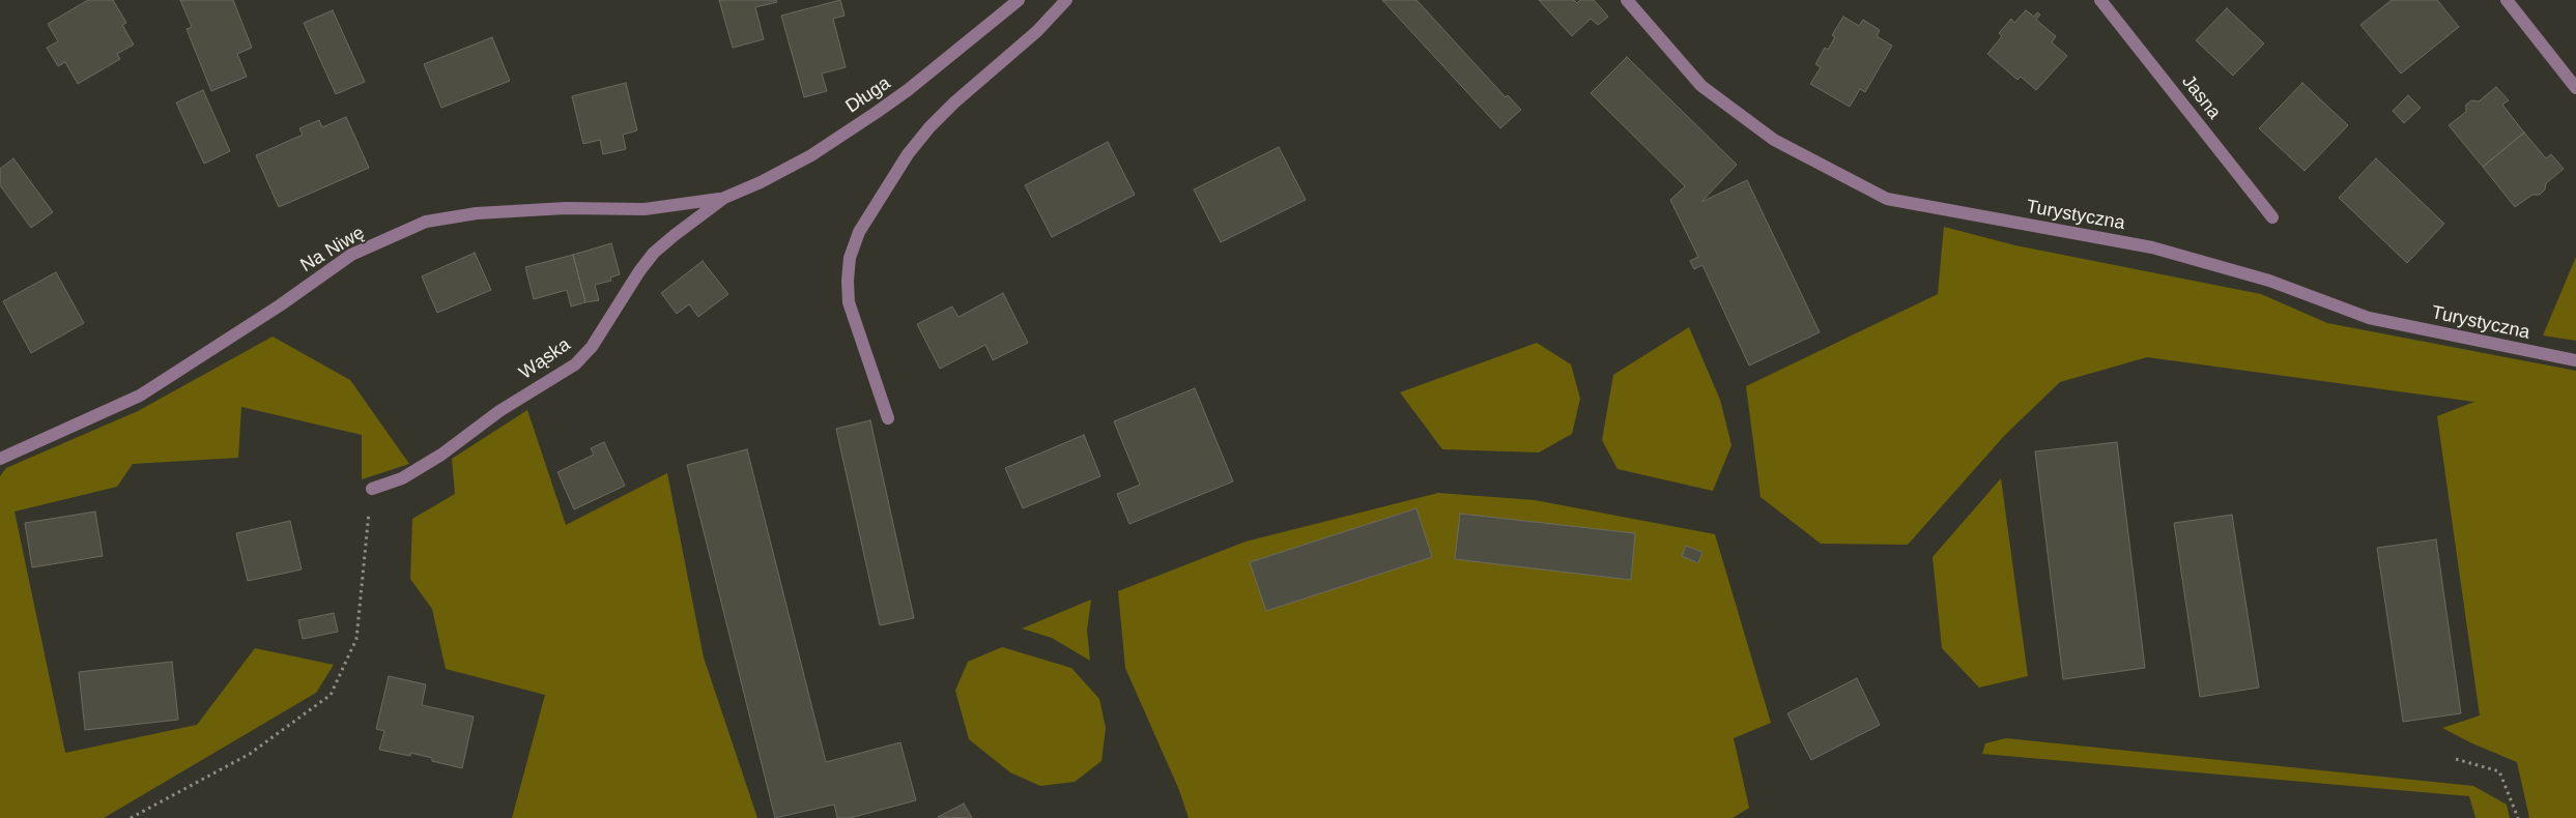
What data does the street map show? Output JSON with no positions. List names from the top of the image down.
{
  "streets": {
    "street": [
      "Długa",
      "Jasna",
      "Turystyczna",
      "Na Niwę",
      "Wąska"
    ]
  },
  "crossings": [
    ["Długa", "Na Niwę"],
    ["Długa", "Wąska"],
    ["Na Niwę", "Wąska"]
  ]
}
